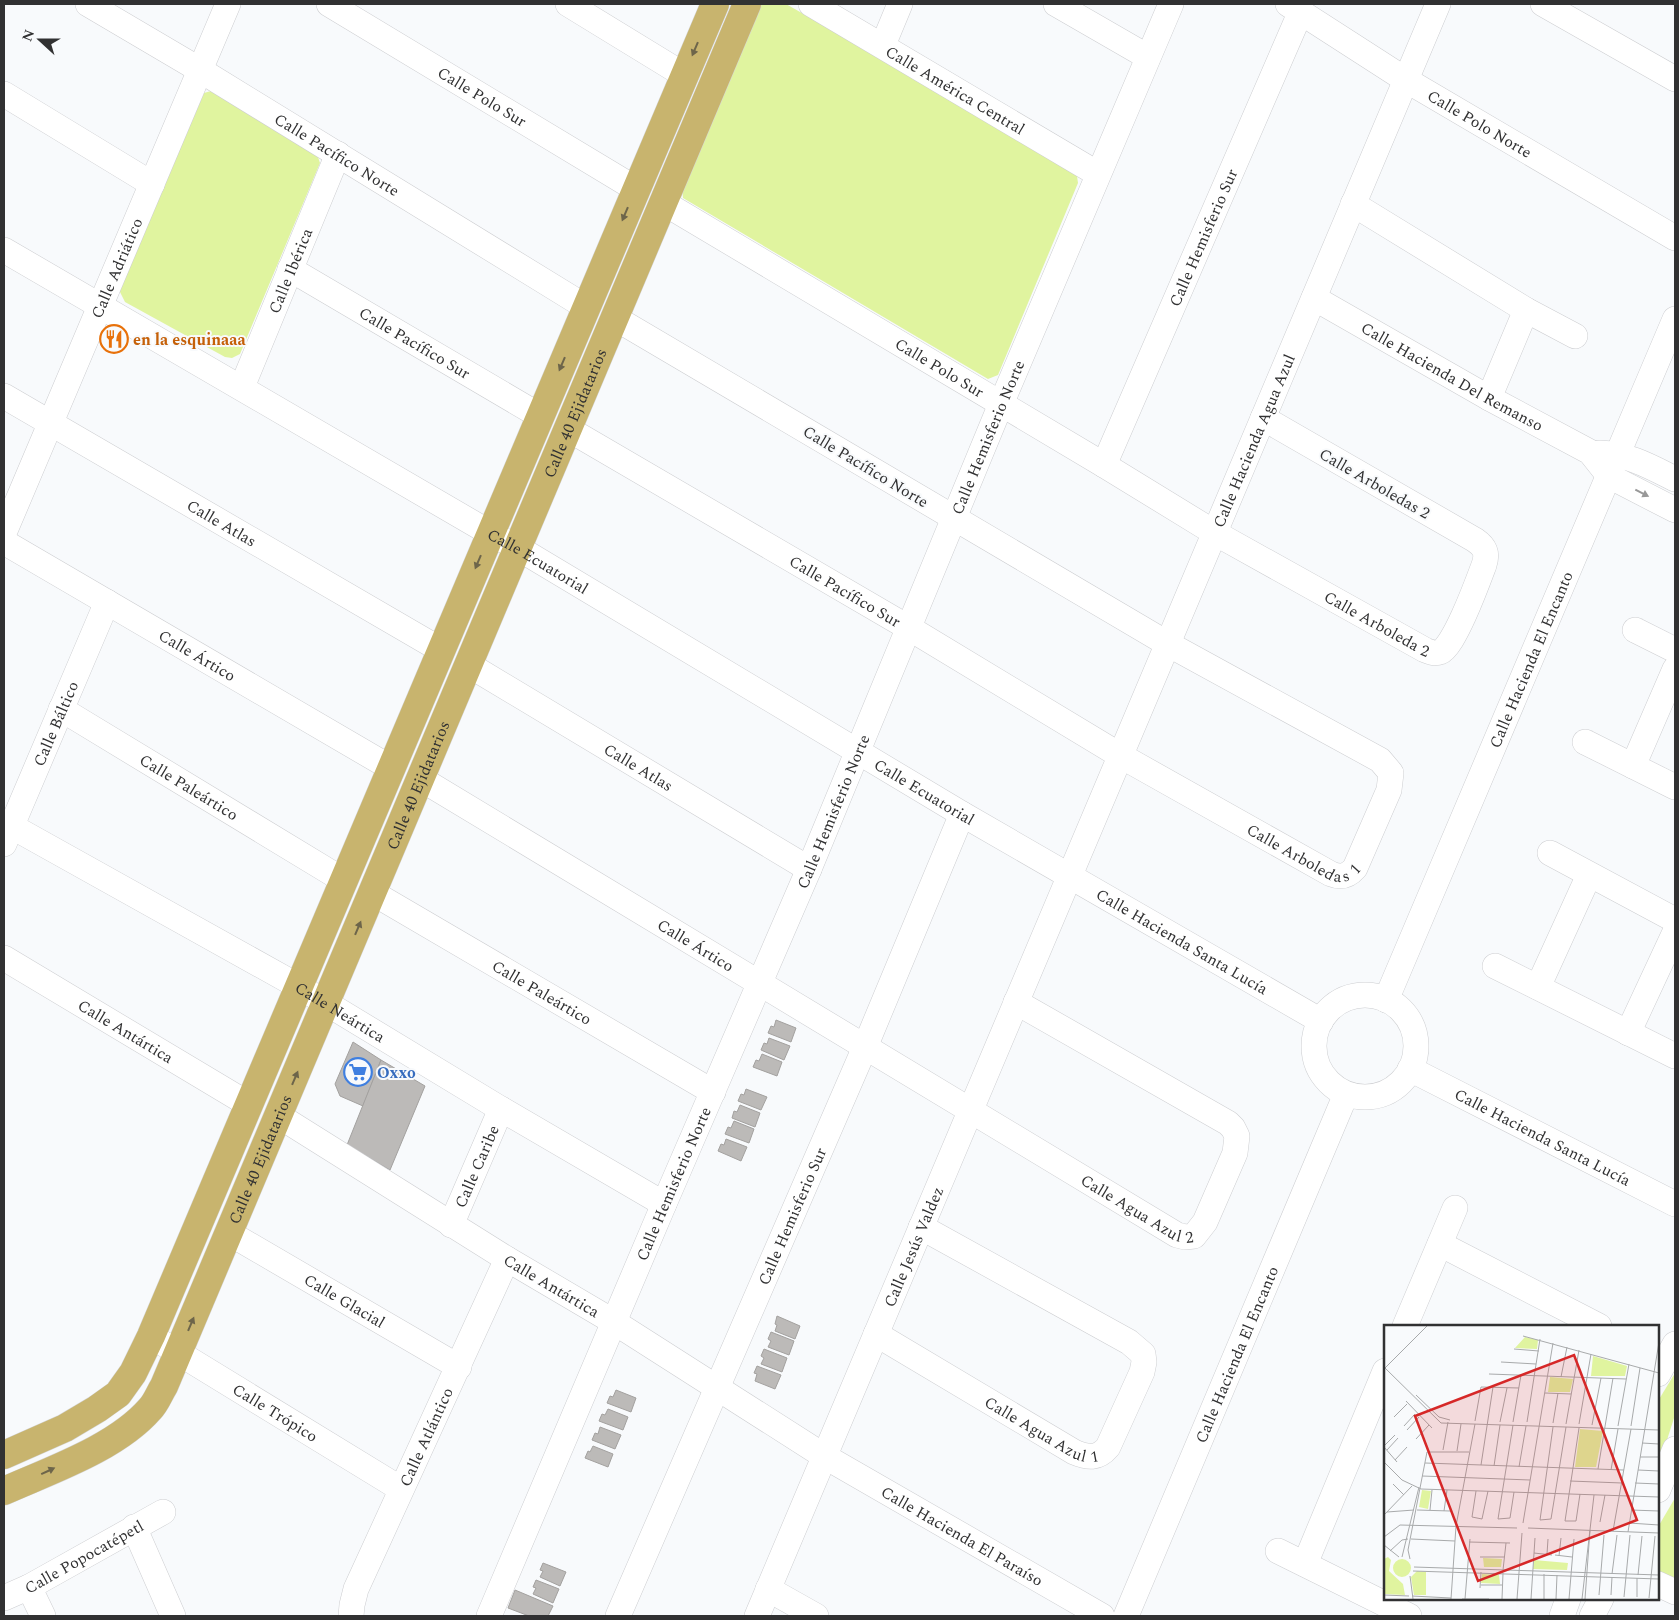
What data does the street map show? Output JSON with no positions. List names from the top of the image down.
{
  "streets": {
    "main road": ["Calle 40 Ejidatarios"],
    "street": [
      "Calle América Central",
      "Calle Polo Sur",
      "Calle Polo Norte",
      "Calle Pacífico Norte",
      "Calle Hemisferio Sur",
      "Calle Adriático",
      "Calle Ibérica",
      "Calle Pacífico Sur",
      "Calle Hacienda Del Remanso",
      "Calle Hemisferio Norte",
      "Calle Hacienda Agua Azul",
      "Calle Arboledas 2",
      "Calle Atlas",
      "Calle Ecuatorial",
      "Calle Arboleda 2",
      "Calle Ártico",
      "Calle Hacienda El Encanto",
      "Calle Báltico",
      "Calle Paleártico",
      "Calle Arboledas 1",
      "Calle Hacienda Santa Lucía",
      "Calle Neártica",
      "Calle Antártica",
      "Calle Caribe",
      "Calle Agua Azul 2",
      "Calle Jesús Valdez",
      "Calle Glacial",
      "Calle Trópico",
      "Calle Agua Azul 1",
      "Calle Atlántico",
      "Calle Hacienda El Paraíso",
      "Calle Popocatépetl"
    ]
  },
  "crossings": [
    ["Calle América Central", "Calle Hemisferio Norte"],
    ["Calle Polo Sur", "Calle Hemisferio Sur"],
    ["Calle Polo Sur", "Calle 40 Ejidatarios"],
    ["Calle Polo Sur", "Calle Hemisferio Norte"],
    ["Calle Polo Sur", "Calle Hacienda Agua Azul"],
    ["Calle Polo Sur", "Calle Arboleda 2"],
    ["Calle Polo Norte", "Calle Hemisferio Sur"],
    ["Calle Polo Norte", "Calle Hacienda Agua Azul"],
    ["Calle Pacífico Norte", "Calle Adriático"],
    ["Calle Pacífico Norte", "Calle Ibérica"],
    ["Calle Pacífico Norte", "Calle 40 Ejidatarios"],
    ["Calle Pacífico Norte", "Calle Hemisferio Norte"],
    ["Calle Pacífico Norte", "Calle Hacienda Agua Azul"],
    ["Calle Pacífico Norte", "Calle Arboledas 1"],
    ["Calle Hemisferio Sur", "Calle Ecuatorial"],
    ["Calle Hemisferio Sur", "Calle Ártico"],
    ["Calle Hemisferio Sur", "Calle Antártica"],
    ["Calle Adriático", "Calle Atlas"],
    ["Calle Adriático", "Calle Ecuatorial"],
    ["Calle Ibérica", "Calle Pacífico Sur"],
    ["Calle Ibérica", "Calle Ecuatorial"],
    ["Calle Pacífico Sur", "Calle 40 Ejidatarios"],
    ["Calle Pacífico Sur", "Calle Hemisferio Norte"],
    ["Calle Pacífico Sur", "Calle Hacienda Agua Azul"],
    ["Calle Pacífico Sur", "Calle Arboledas 1"],
    ["Calle Hacienda Del Remanso", "Calle Hacienda Agua Azul"],
    ["Calle Hacienda Del Remanso", "Calle Hacienda El Encanto"],
    ["Calle 40 Ejidatarios", "Calle Atlas"],
    ["Calle 40 Ejidatarios", "Calle Ecuatorial"],
    ["Calle 40 Ejidatarios", "Calle Ártico"],
    ["Calle 40 Ejidatarios", "Calle Paleártico"],
    ["Calle 40 Ejidatarios", "Calle Neártica"],
    ["Calle 40 Ejidatarios", "Calle Antártica"],
    ["Calle 40 Ejidatarios", "Calle Glacial"],
    ["Calle 40 Ejidatarios", "Calle Trópico"],
    ["Calle Hemisferio Norte", "Calle Atlas"],
    ["Calle Hemisferio Norte", "Calle Ecuatorial"],
    ["Calle Hemisferio Norte", "Calle Ártico"],
    ["Calle Hemisferio Norte", "Calle Paleártico"],
    ["Calle Hemisferio Norte", "Calle Neártica"],
    ["Calle Hemisferio Norte", "Calle Antártica"],
    ["Calle Hacienda Agua Azul", "Calle Arboledas 2"],
    ["Calle Hacienda Agua Azul", "Calle Ecuatorial"],
    ["Calle Hacienda Agua Azul", "Calle Arboleda 2"],
    ["Calle Hacienda Agua Azul", "Calle Arboledas 1"],
    ["Calle Hacienda Agua Azul", "Calle Hacienda Santa Lucía"],
    ["Calle Hacienda Agua Azul", "Calle Jesús Valdez"],
    ["Calle Arboledas 2", "Calle Arboleda 2"],
    ["Calle Ecuatorial", "Calle Hacienda Santa Lucía"],
    ["Calle Ecuatorial", "Calle Jesús Valdez"],
    ["Calle Ártico", "Calle Báltico"],
    ["Calle Ártico", "Calle Agua Azul 2"],
    ["Calle Ártico", "Calle Jesús Valdez"],
    ["Calle Hacienda El Encanto", "Calle Hacienda Santa Lucía"],
    ["Calle Báltico", "Calle Paleártico"],
    ["Calle Báltico", "Calle Neártica"],
    ["Calle Hacienda Santa Lucía", "Calle Jesús Valdez"],
    ["Calle Neártica", "Calle Caribe"],
    ["Calle Antártica", "Calle Caribe"],
    ["Calle Antártica", "Calle Jesús Valdez"],
    ["Calle Antártica", "Calle Atlántico"],
    ["Calle Antártica", "Calle Hacienda El Paraíso"],
    ["Calle Agua Azul 2", "Calle Jesús Valdez"],
    ["Calle Jesús Valdez", "Calle Agua Azul 1"],
    ["Calle Jesús Valdez", "Calle Hacienda El Paraíso"],
    ["Calle Glacial", "Calle Atlántico"],
    ["Calle Trópico", "Calle Atlántico"]
  ],
  "places": {
    "restaurant": ["en la esquinaaa"],
    "supermarket": ["Oxxo"]
  },
  "north": "left"
}
